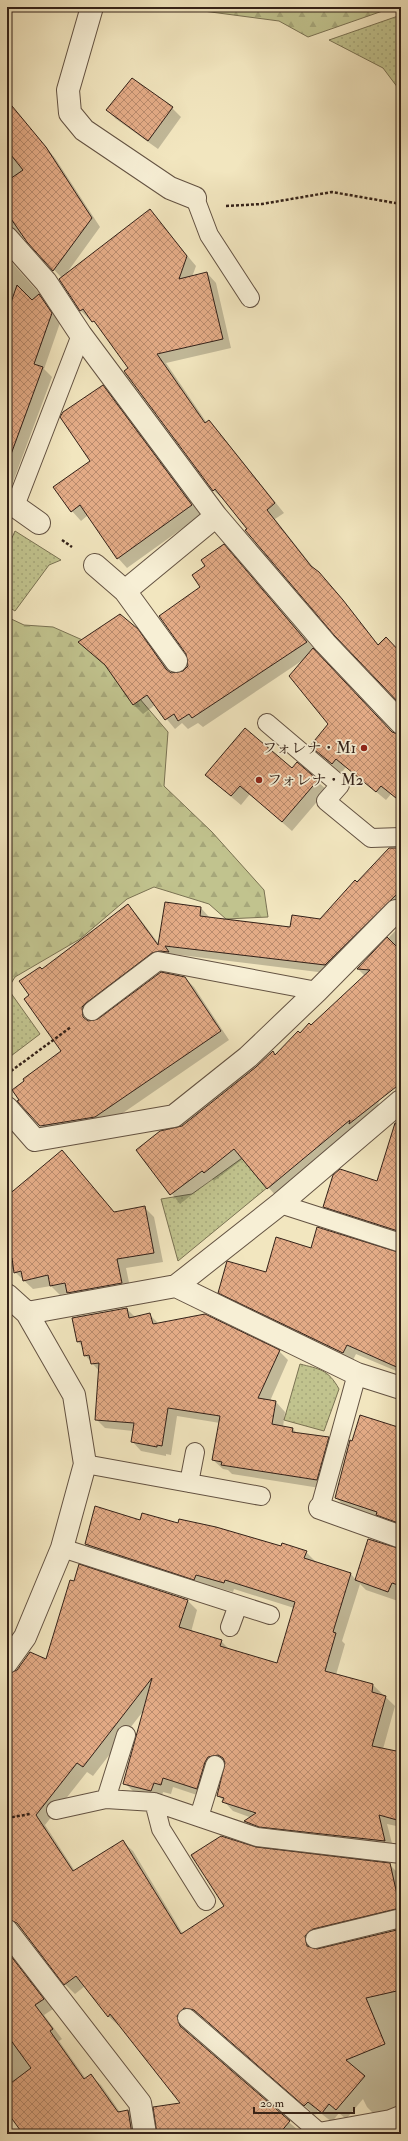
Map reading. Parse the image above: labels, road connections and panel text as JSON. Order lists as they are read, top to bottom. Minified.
{"places":["フォレナ・M1","フォレナ・M2"],"scale_bar":"20 m"}
